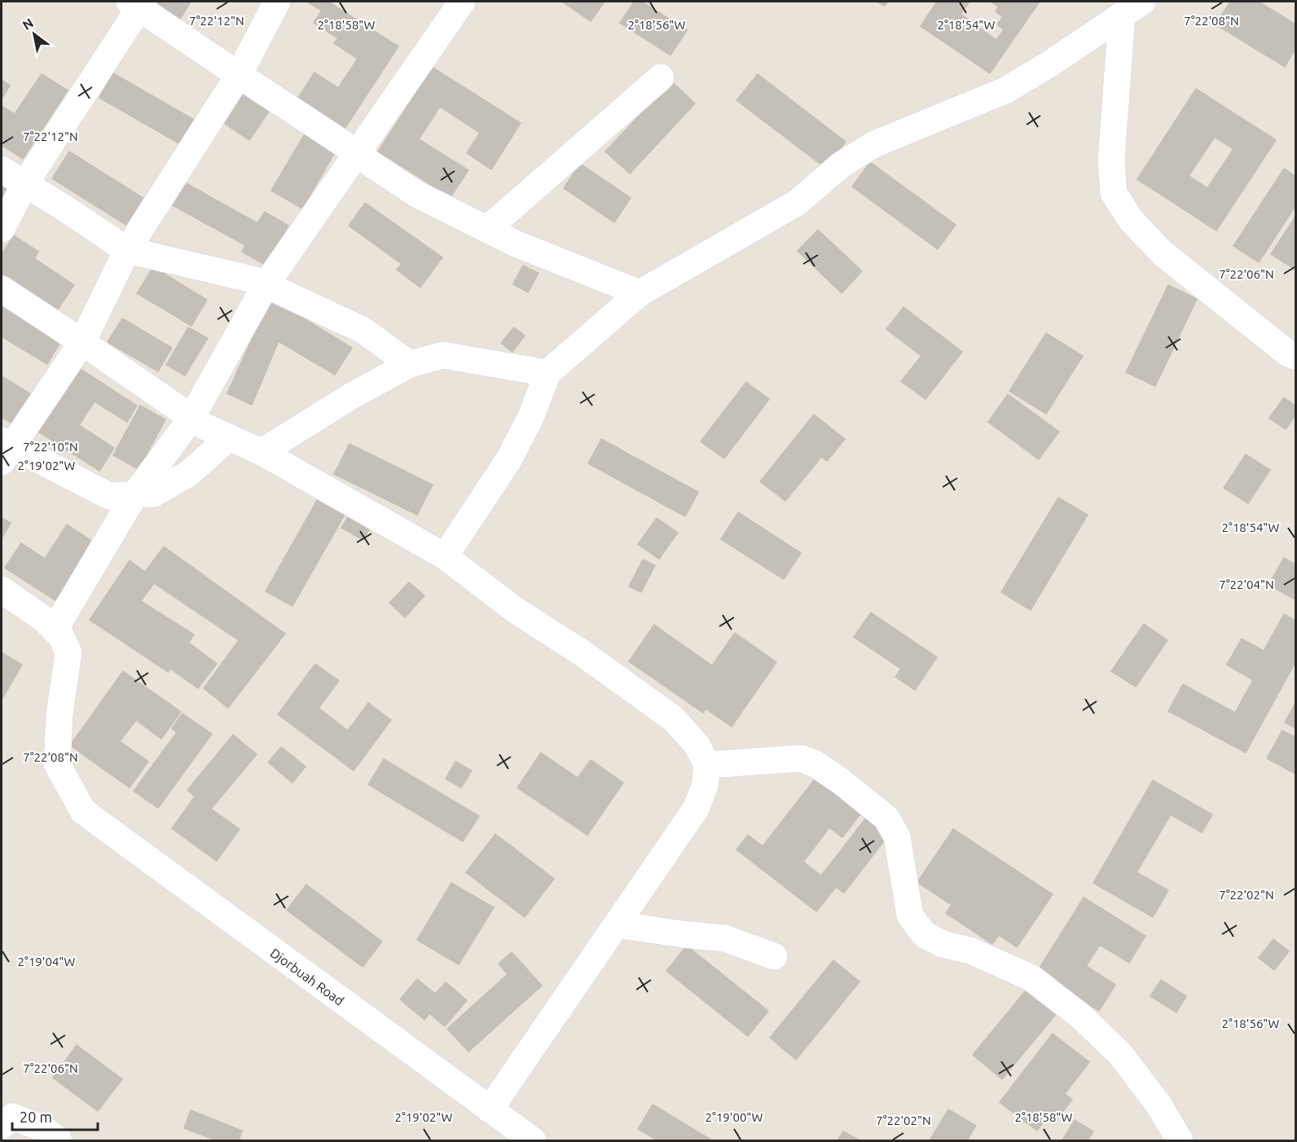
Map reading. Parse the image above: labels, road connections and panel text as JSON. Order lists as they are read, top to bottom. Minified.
{"streets":{"street":["Djorbuah Road"]},"scale_bar":"20 m","north":"top left","coordinates":["7°22'12\"N","7°22'08\"N","2°18'58\"W","2°18'56\"W","2°18'54\"W","7°22'06\"N","7°22'10\"N","2°19'02\"W","7°22'04\"N","7°22'02\"N","2°19'04\"W","2°19'00\"W"]}
